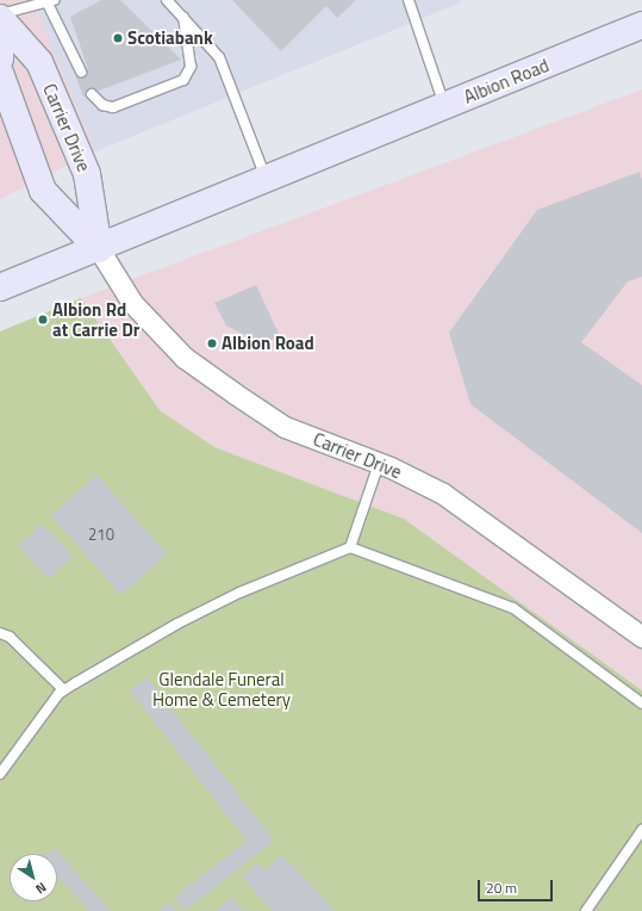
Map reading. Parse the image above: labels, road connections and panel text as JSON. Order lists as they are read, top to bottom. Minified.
{"streets":{"main road":["Albion Road","Carrier Drive"]},"crossings":[["Albion Road","Carrier Drive"]],"parks":["Glendale Funeral Home & Cemetery"],"places":["Scotiabank","Albion Rd at Carrie Dr","Albion Road"],"house_numbers":["210"],"scale_bar":"20 m","north":"bottom right"}
